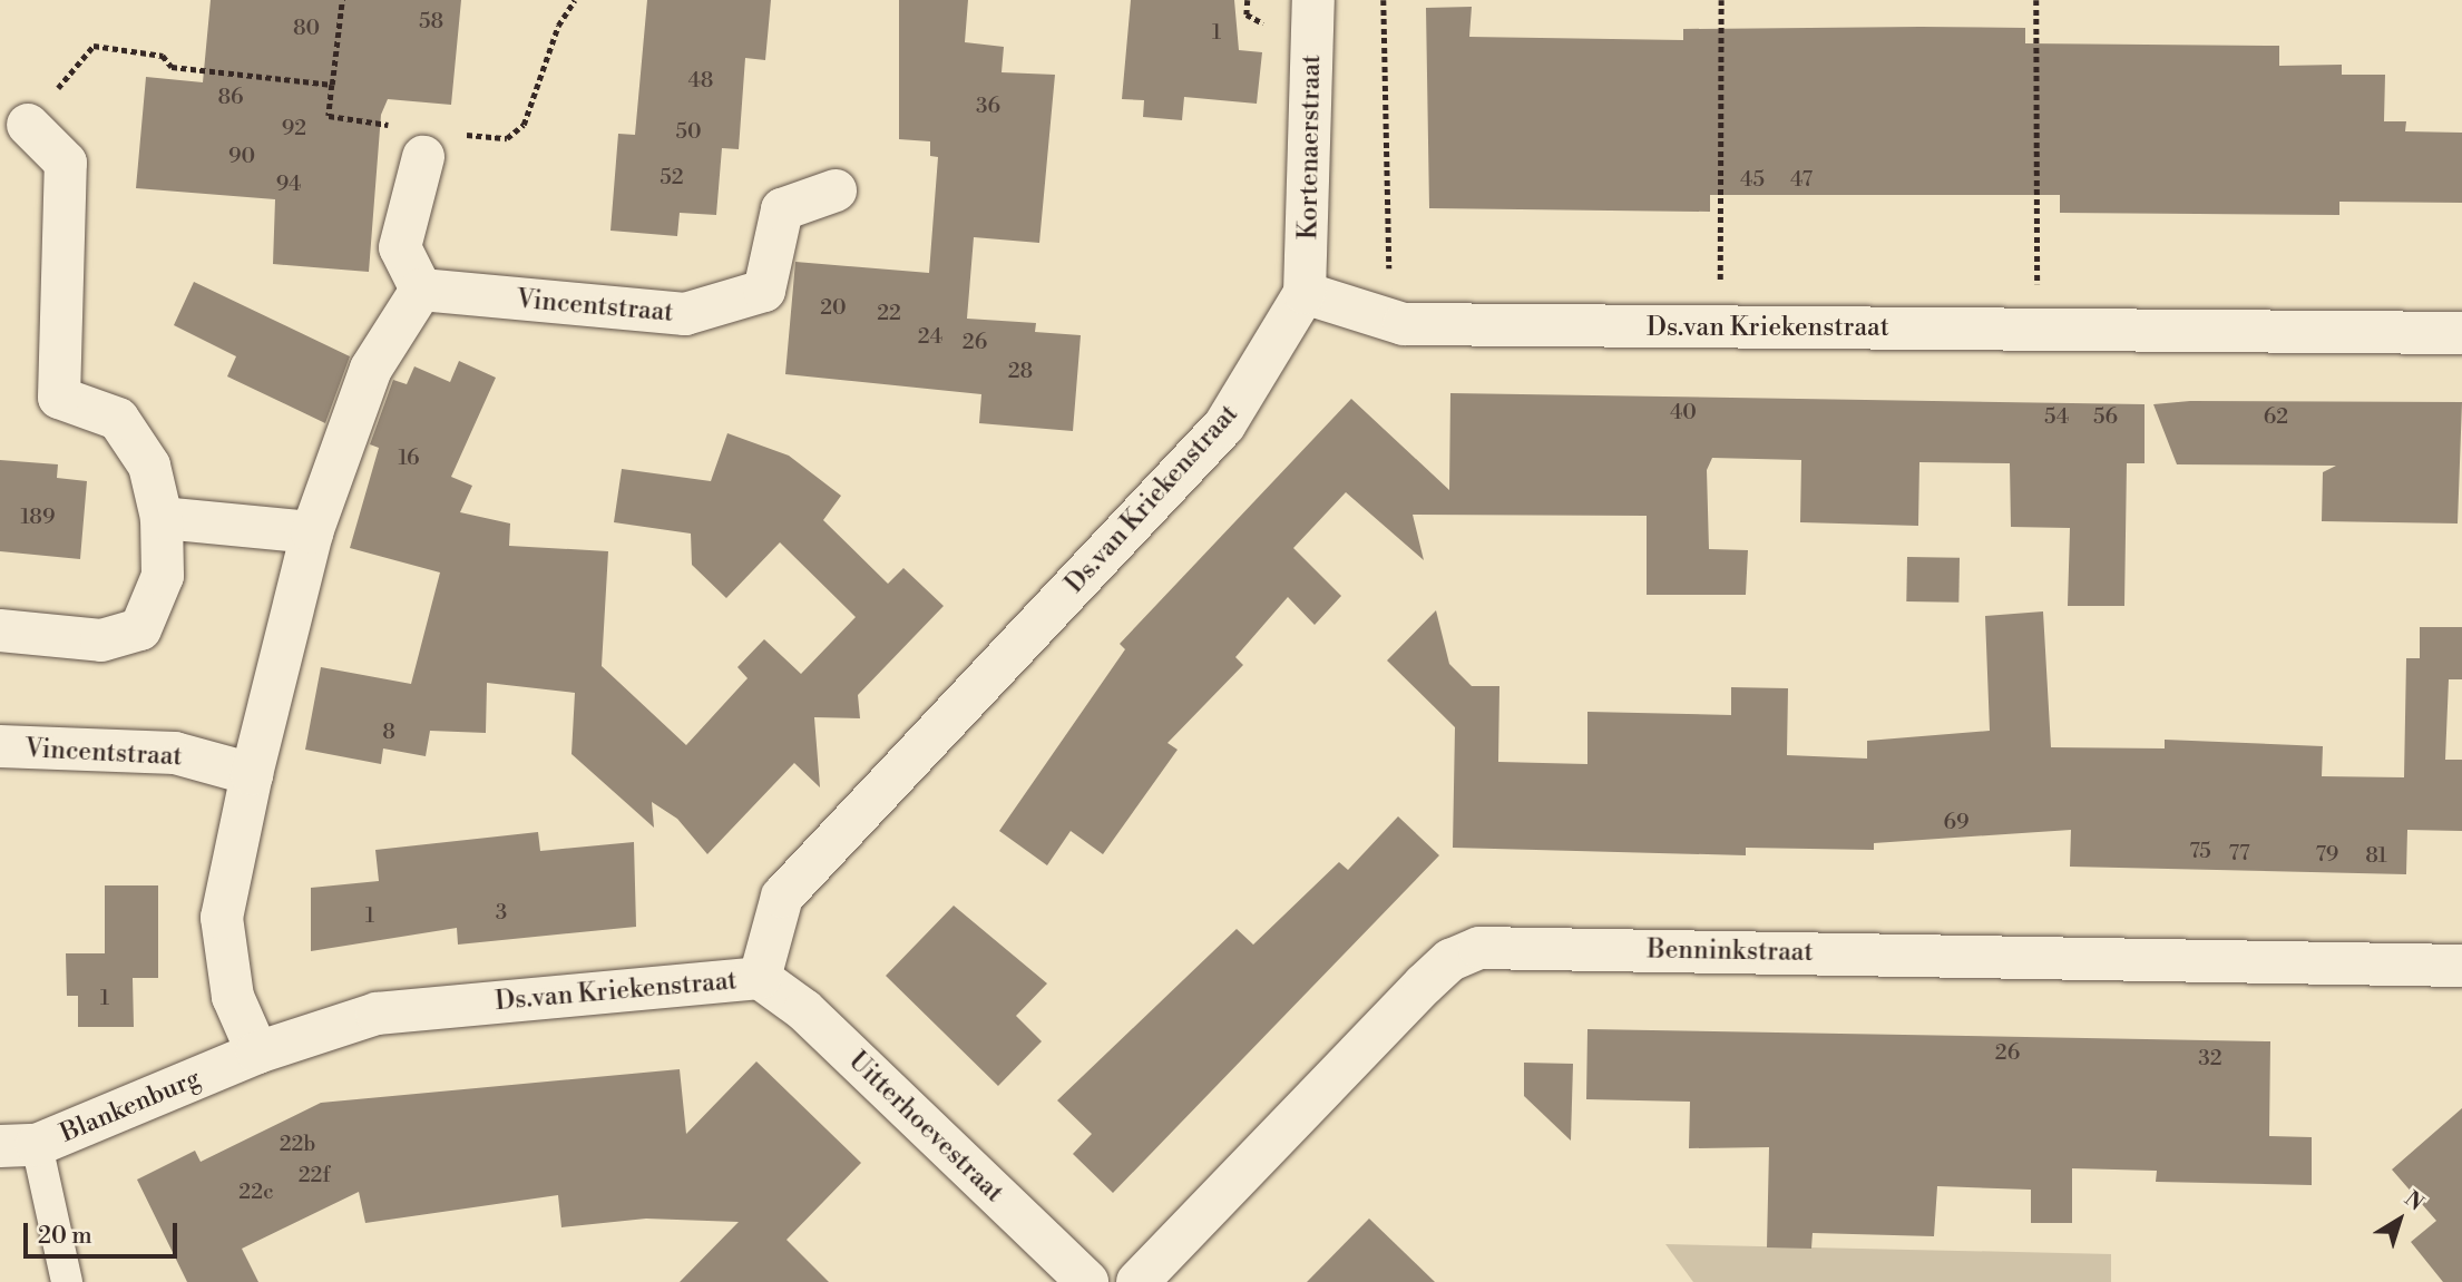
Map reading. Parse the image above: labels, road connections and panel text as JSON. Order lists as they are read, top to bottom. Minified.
{"streets":{"street":["Kortenaerstraat","Vincentstraat","Ds.van Kriekenstraat","Benninkstraat","Blankenburg","Uitterhoevestraat"]},"crossings":[["Kortenaerstraat","Ds.van Kriekenstraat"],["Ds.van Kriekenstraat","Blankenburg"],["Ds.van Kriekenstraat","Uitterhoevestraat"]],"house_numbers":["58","80","1","48","86","36","92","50","90","52","45","47","94","20","22","24","26","28","40","54","56","62","16","189","8","69","75","77","79","81","3","1","1","26","32","22b","22f","22c"],"scale_bar":"20 m","north":"top right"}
